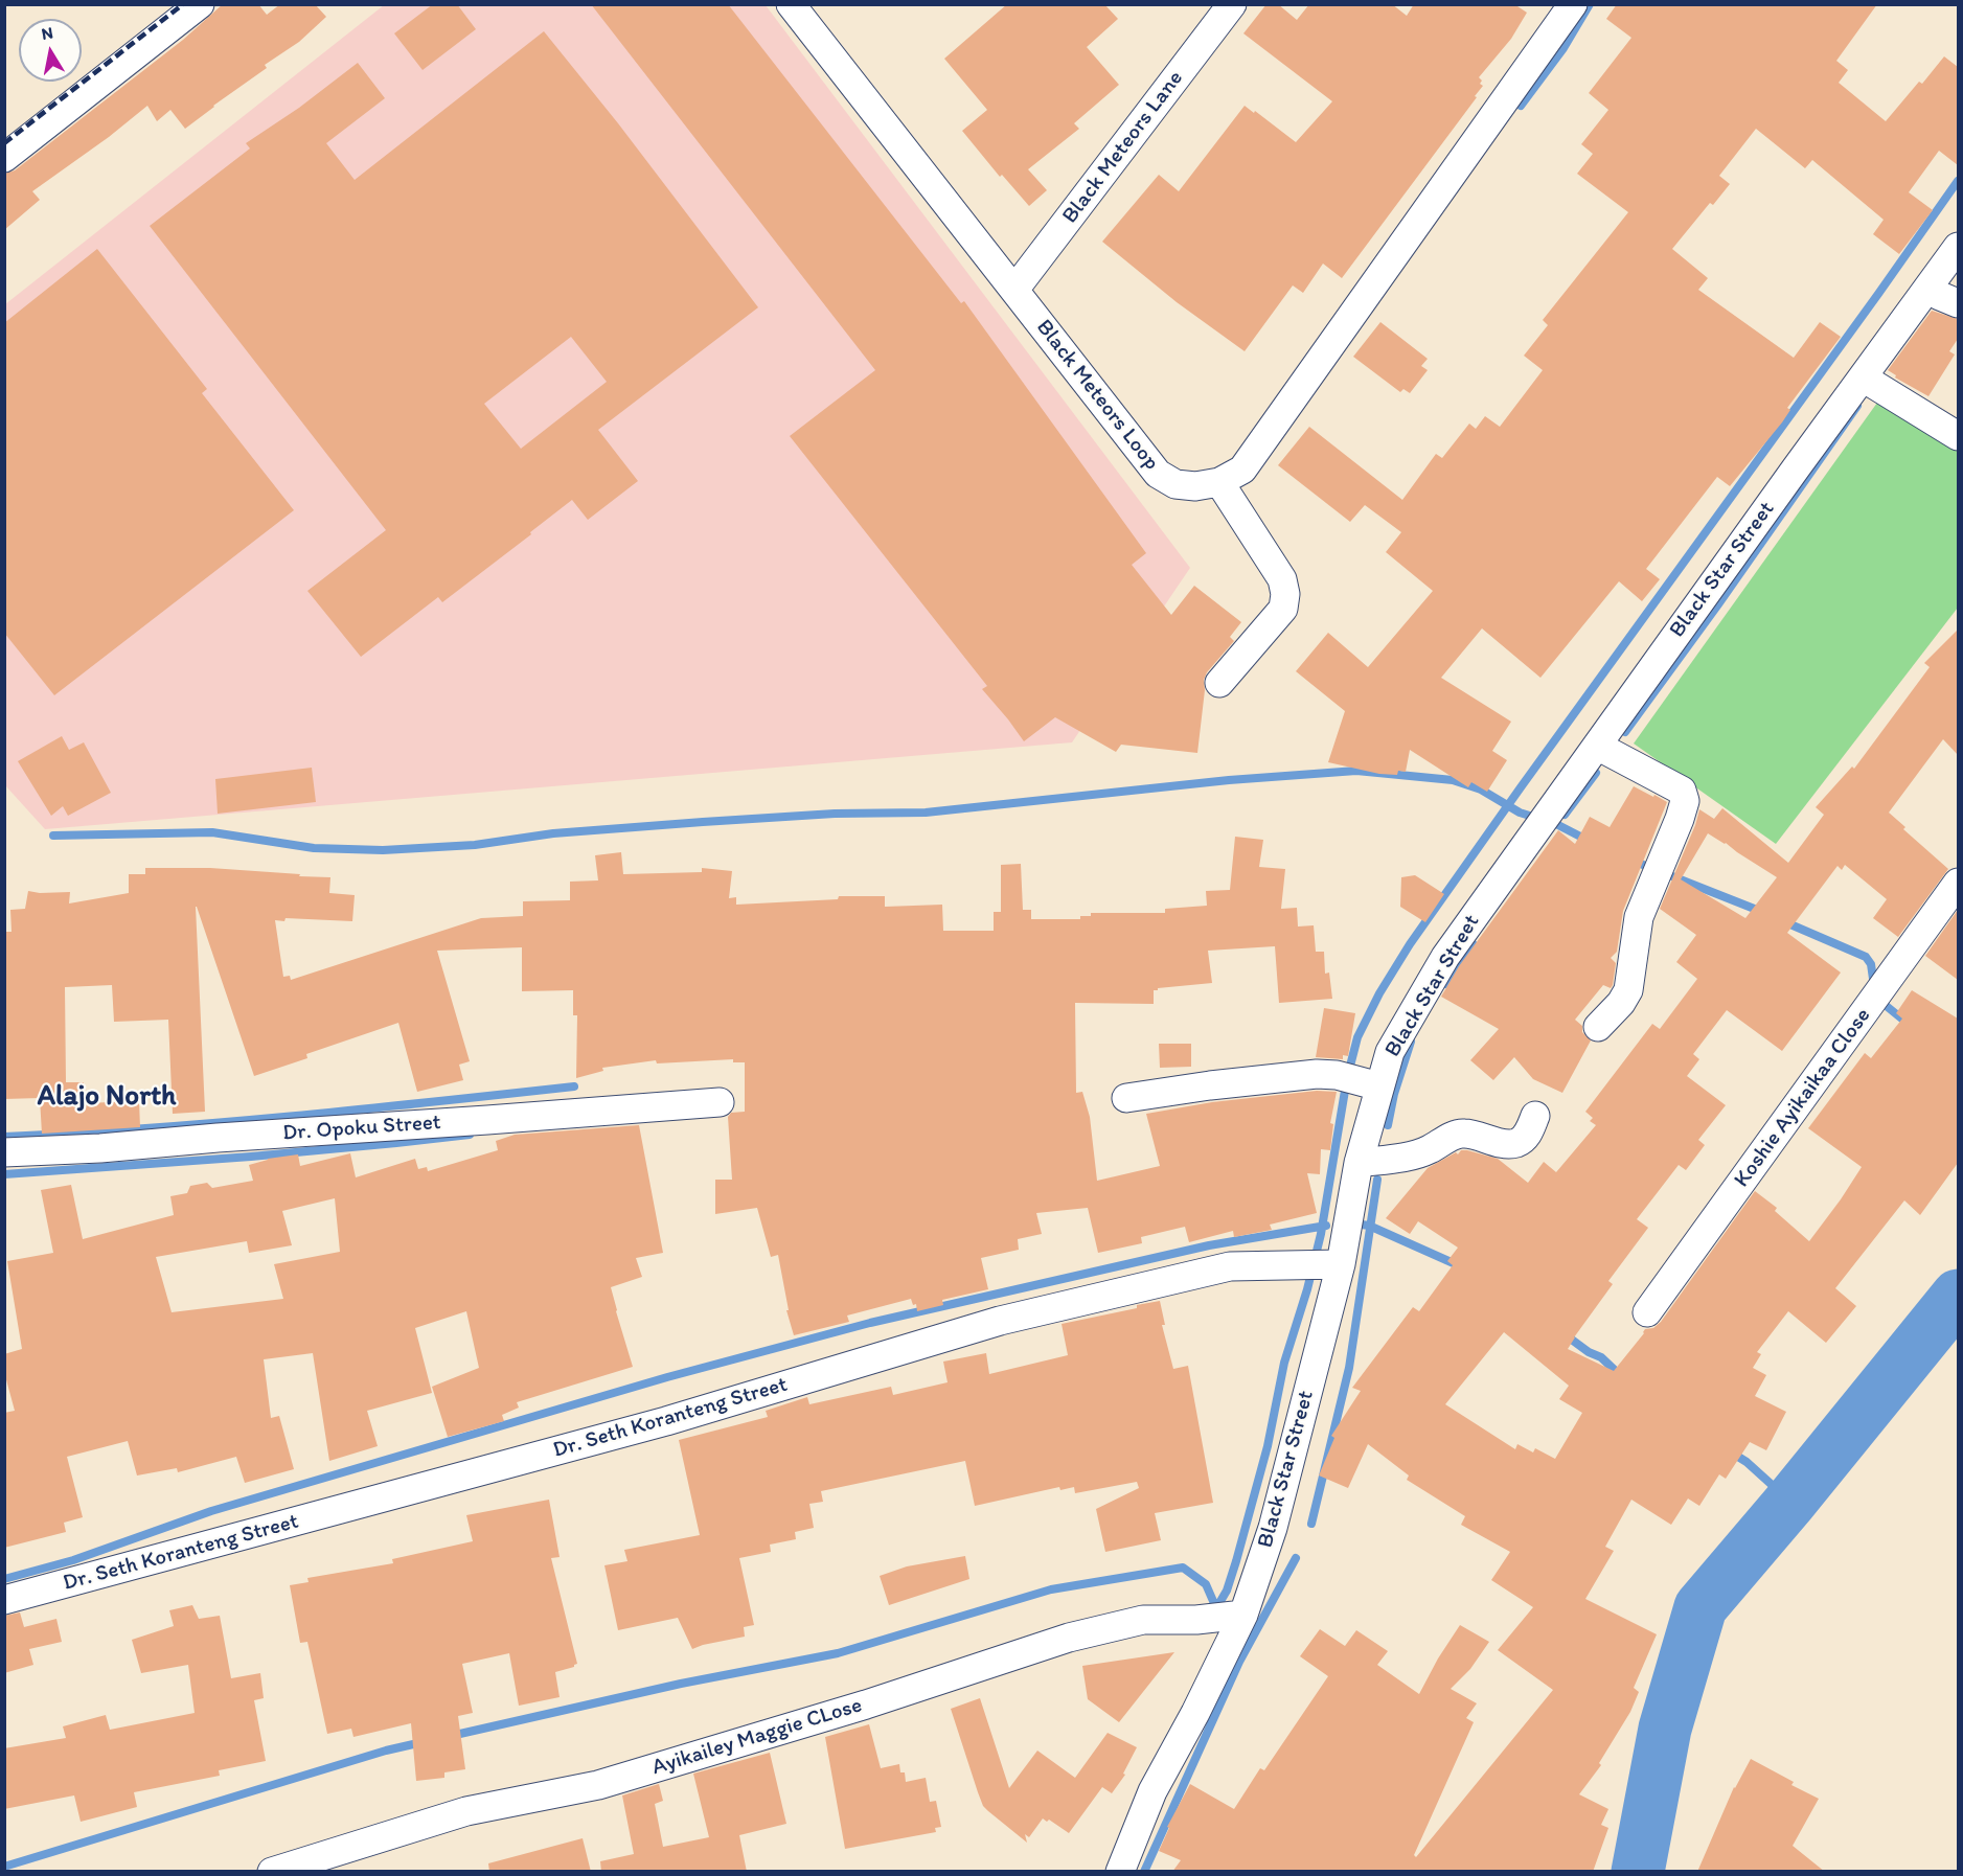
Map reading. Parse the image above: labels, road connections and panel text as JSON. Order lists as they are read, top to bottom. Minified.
{"streets":{"street":["Black Meteors Lane","Black Meteors Loop","Black Star Street","Koshie Ayikaikaa Close","Dr. Opoku Street","Dr. Seth Koranteng Street","Ayikailey Maggie CLose"]},"crossings":[["Black Meteors Lane","Black Meteors Loop"],["Black Star Street","Dr. Seth Koranteng Street"],["Black Star Street","Ayikailey Maggie CLose"]],"districts":["Alajo North"],"north":"top"}
